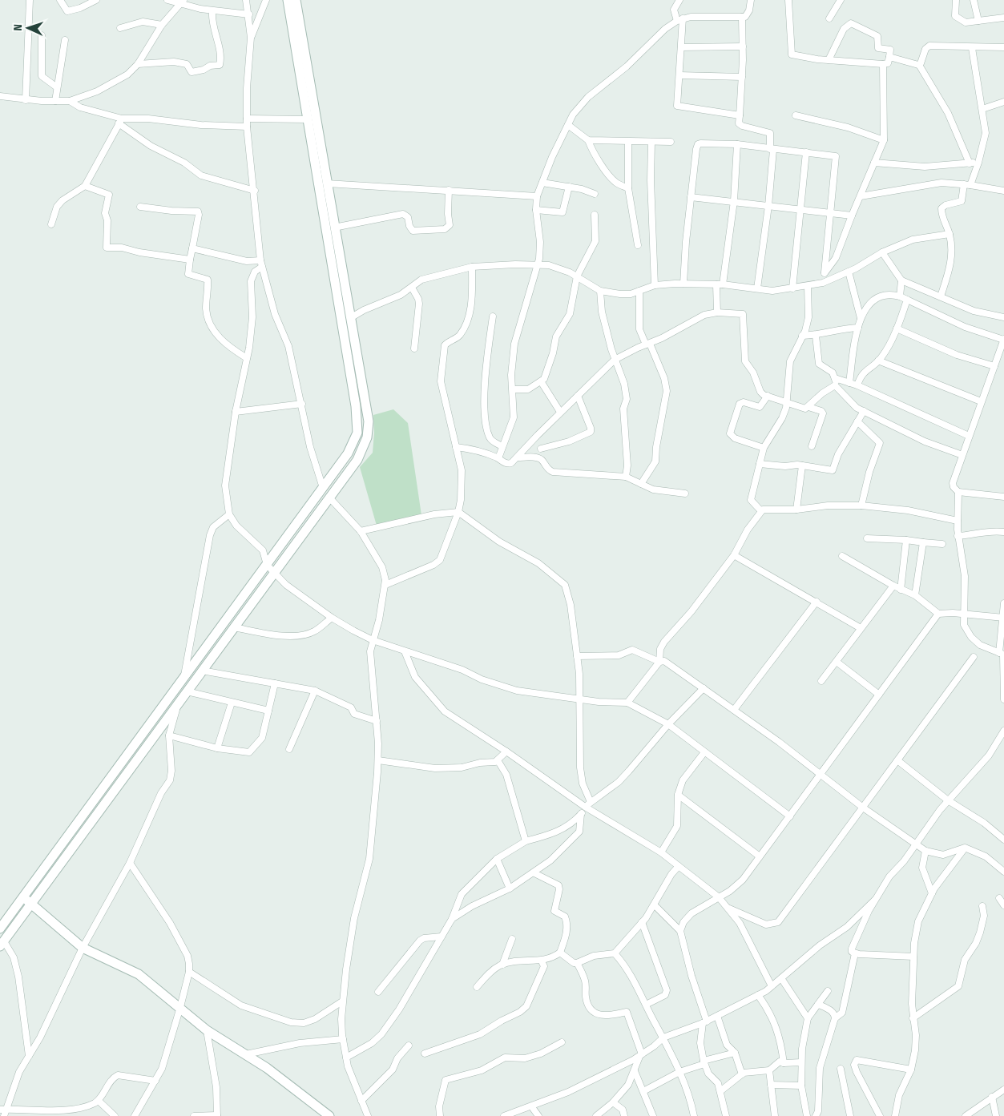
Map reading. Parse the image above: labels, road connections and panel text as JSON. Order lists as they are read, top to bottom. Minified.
{"north":"left"}
